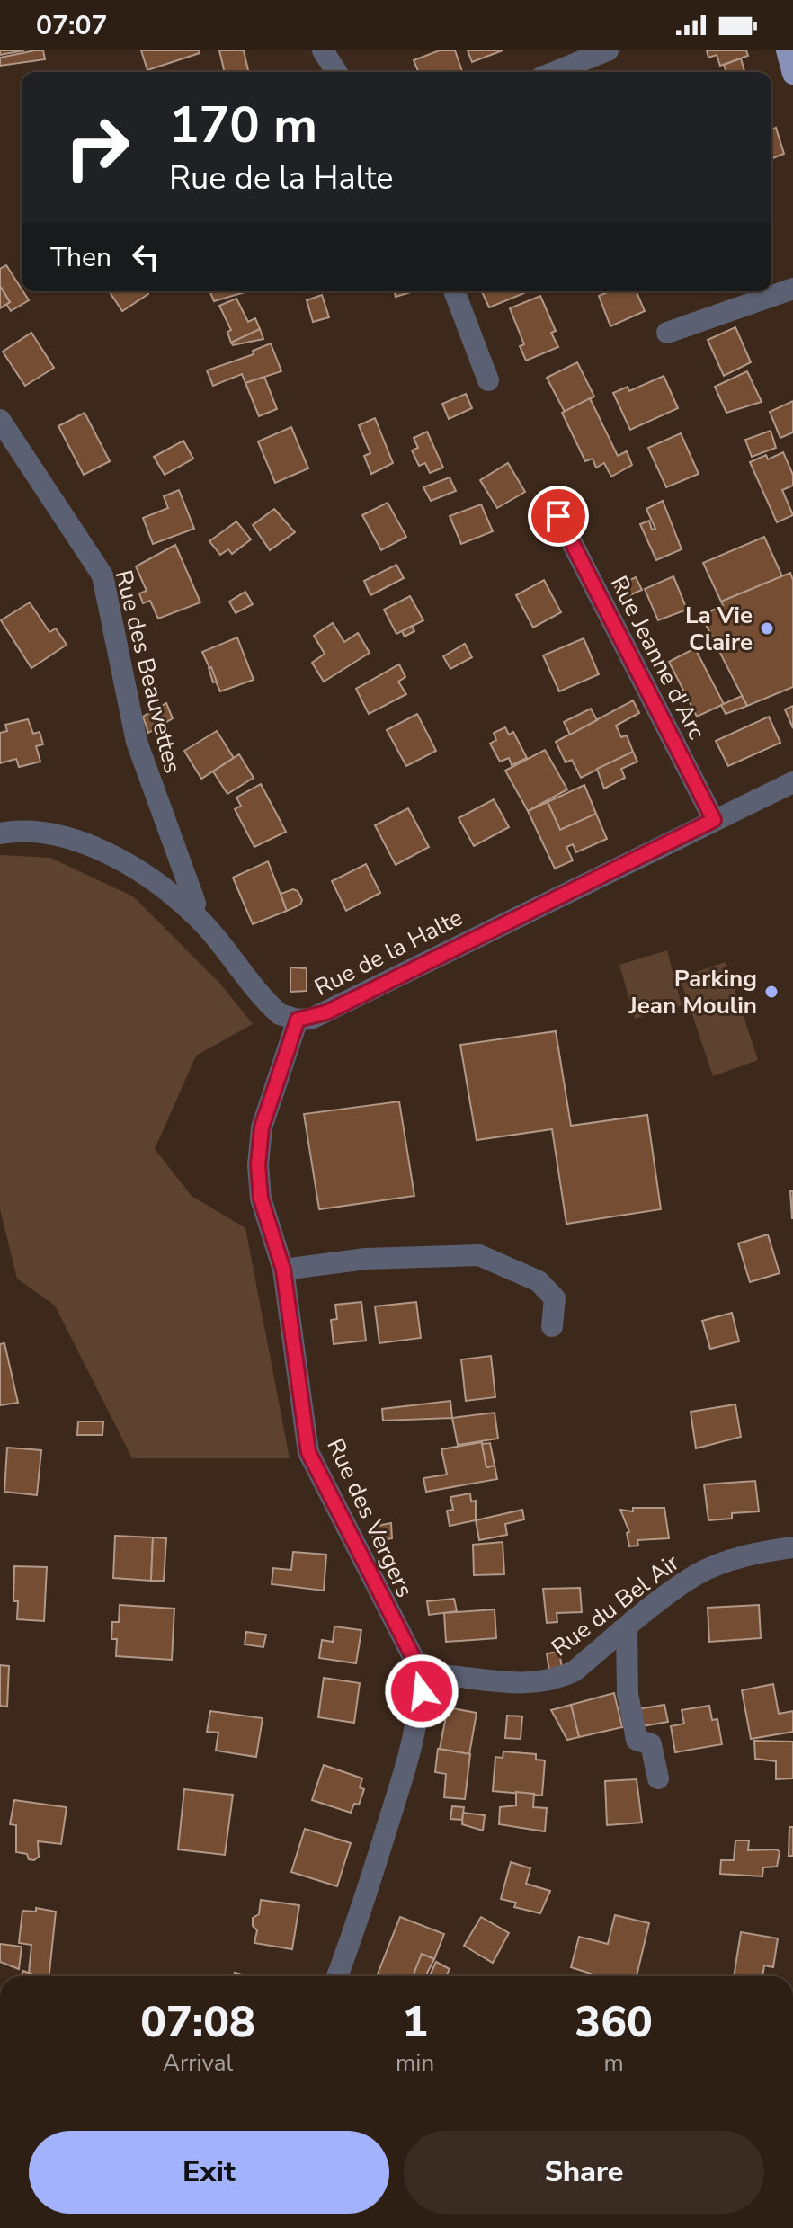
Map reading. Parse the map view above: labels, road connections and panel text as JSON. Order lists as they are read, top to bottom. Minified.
{"streets":{"street":["Rue Jeanne d'Arc","Rue des Beauvettes","Rue de la Halte","Rue des Vergers","Rue du Bel Air"]},"crossings":[["Rue Jeanne d'Arc","Rue de la Halte"],["Rue des Beauvettes","Rue de la Halte"],["Rue de la Halte","Rue des Vergers"],["Rue des Vergers","Rue du Bel Air"]],"places":["La Vie Claire","Parking Jean Moulin"],"page":{"status":"07:07","turn":["170 m","Rue de la Halte"],"then":"Then","eta":["07:08","Arrival","1","min","360","m"],"buttons":["Exit","Share"]}}
